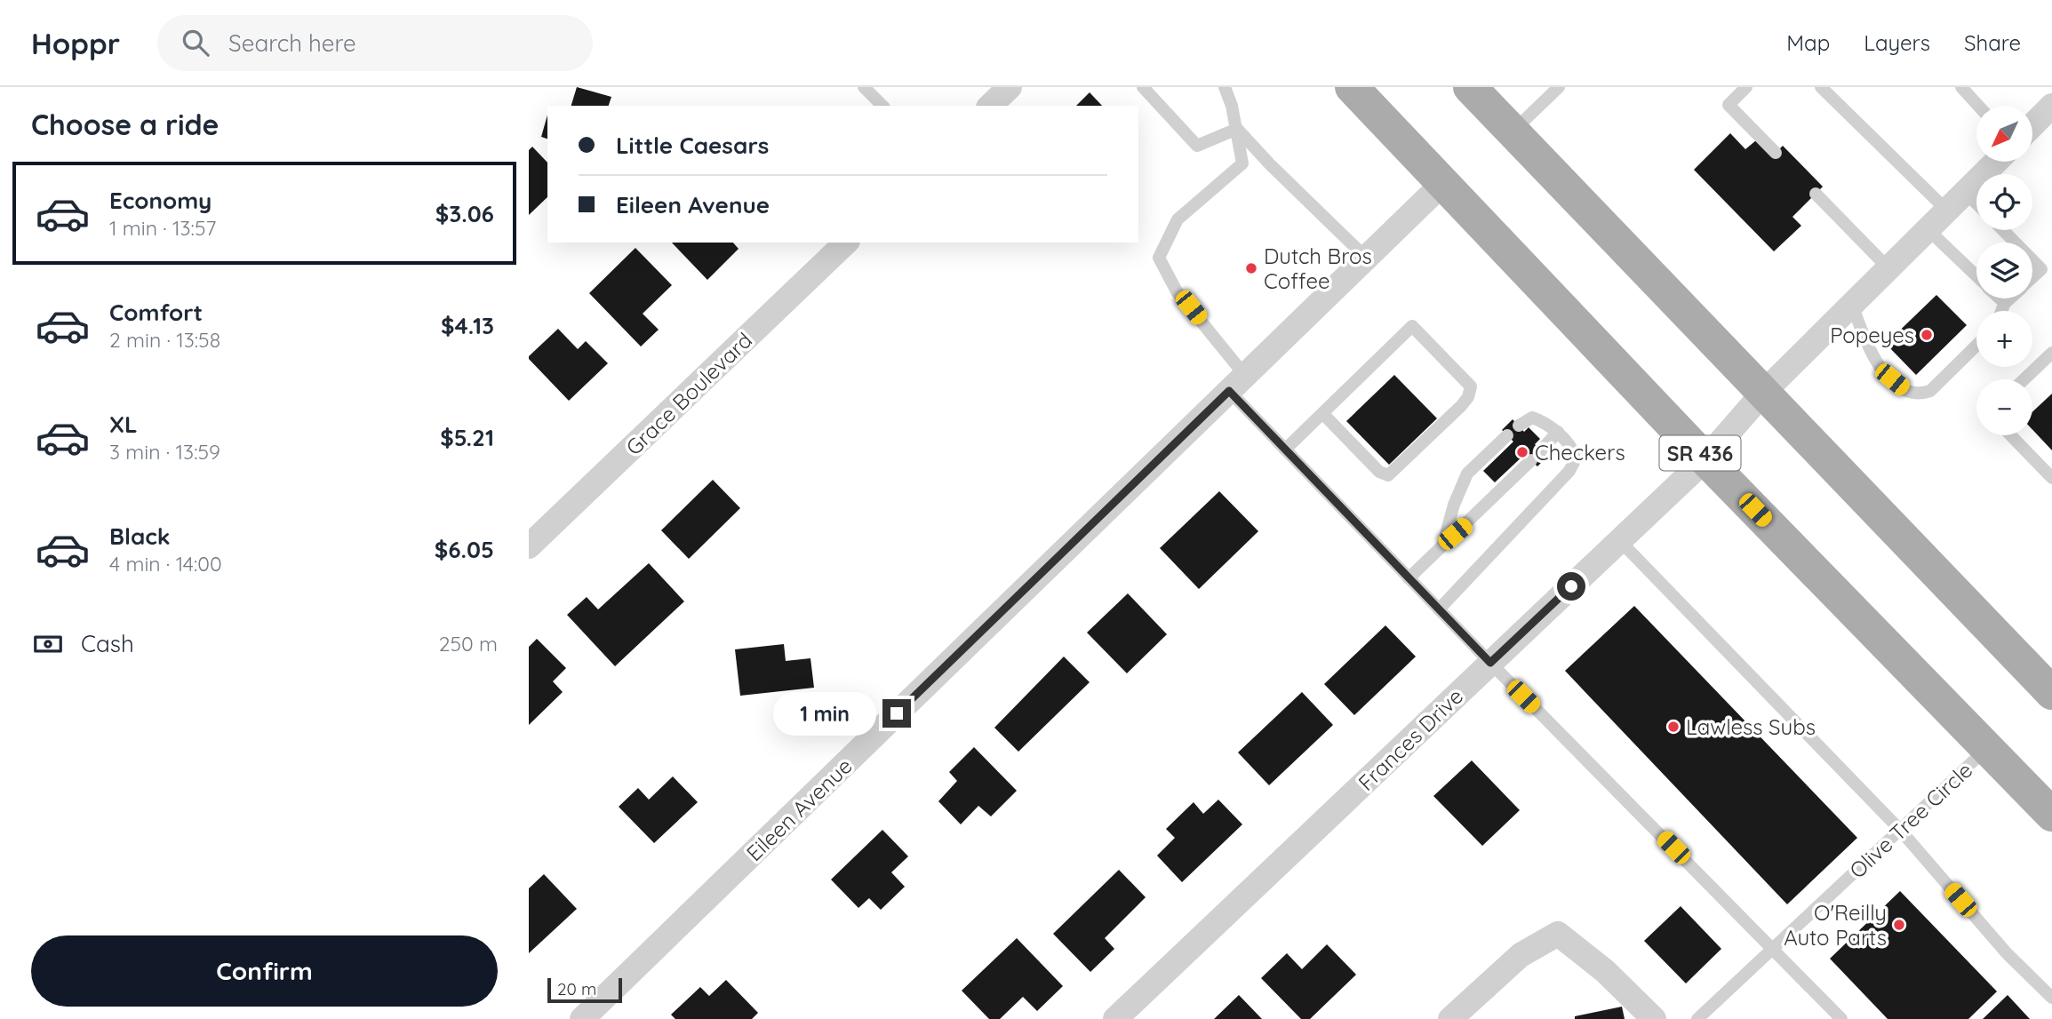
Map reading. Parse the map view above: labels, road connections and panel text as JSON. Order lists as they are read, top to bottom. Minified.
{"streets":{"main road":["SR 436"],"street":["Grace Boulevard","Frances Drive","Eileen Avenue"],"lane":["Olive Tree Circle"]},"crossings":[["SR 436","Frances Drive"],["SR 436","Eileen Avenue"],["SR 436","Olive Tree Circle"]],"places":["Dutch Bros Coffee","Popeyes","Checkers","Lawless Subs","O'Reilly Auto Parts"],"scale_bar":"20 m","north":"bottom left","page":{"header":"Hoppr","search":"Search here","nav":["Map","Layers","Share"],"heading":"Choose a ride","map_buttons":["+","−"],"banner":["Little Caesars","Eileen Avenue"],"list":[{"name":"Economy","note":"1 min · 13:57","value":"$3.06"},{"name":"Comfort","note":"2 min · 13:58","value":"$4.13"},{"name":"XL","note":"3 min · 13:59","value":"$5.21"},{"name":"Black","note":"4 min · 14:00","value":"$6.05"}],"pay":["Cash","250 m"],"bubble":"1 min","buttons":"Confirm","scale":"20 m"}}
